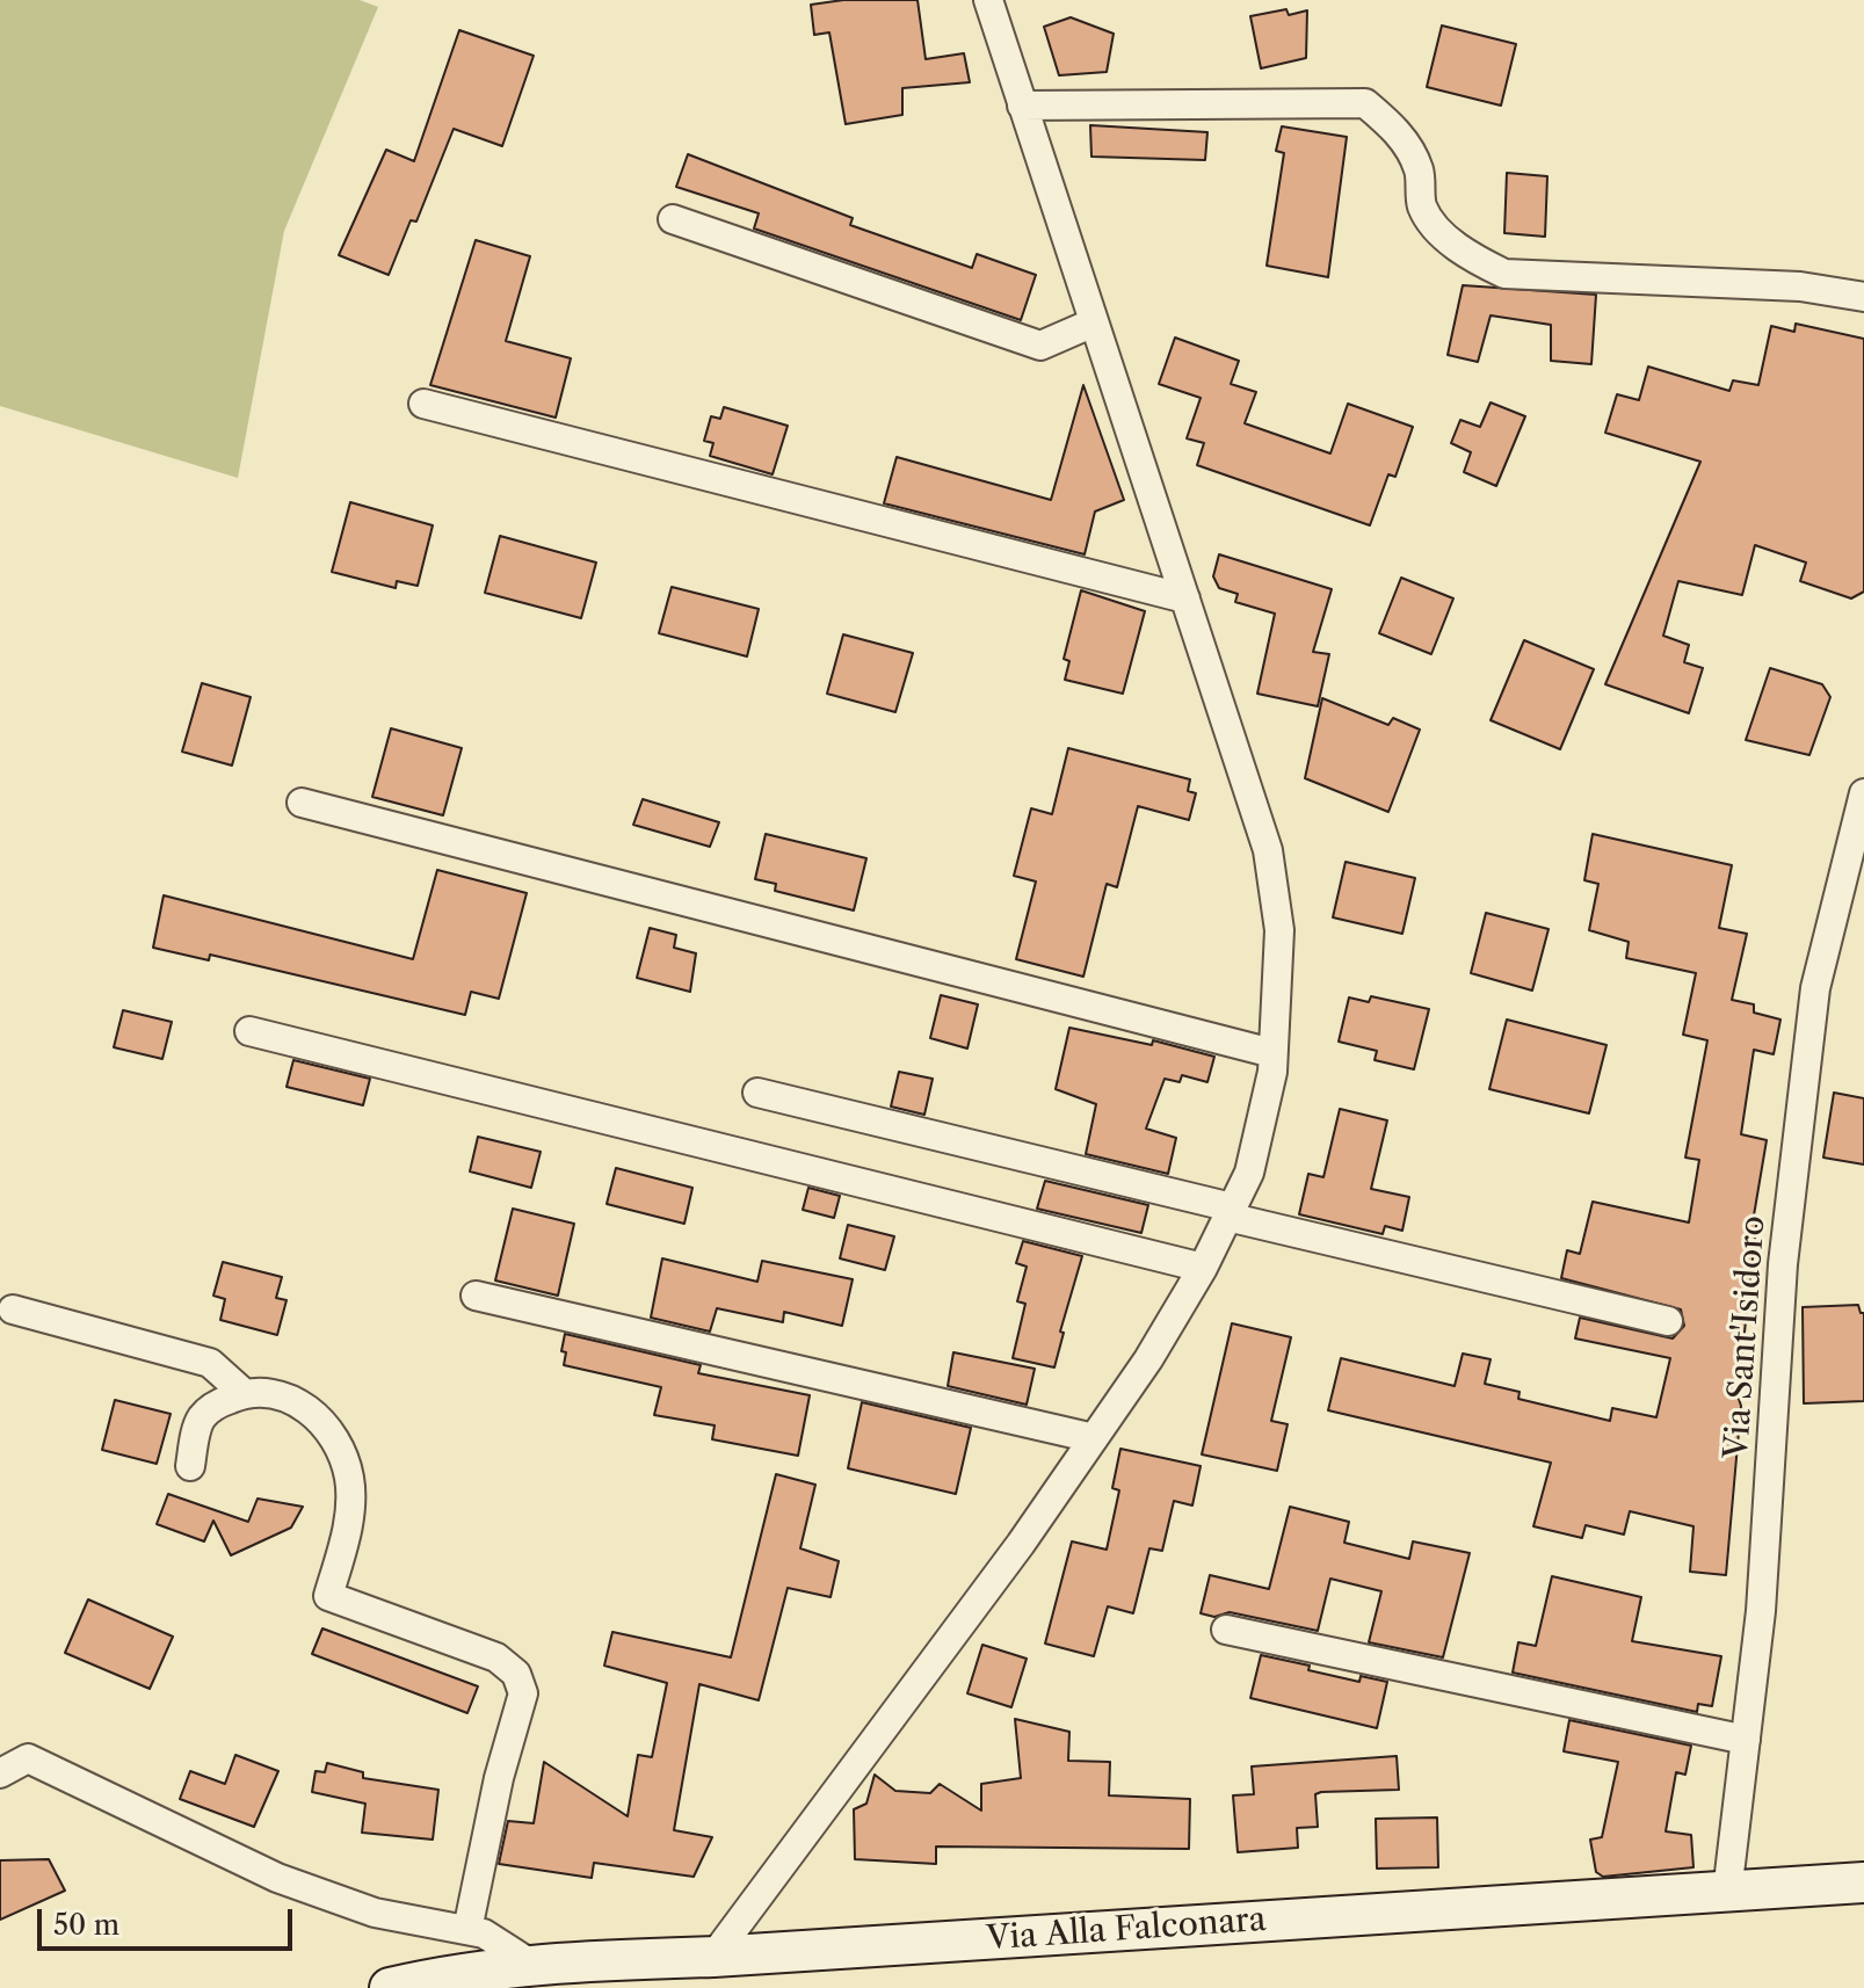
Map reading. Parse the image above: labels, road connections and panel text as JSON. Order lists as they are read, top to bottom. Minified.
{"streets":{"street":["Via Sant'Isidoro","Via Alla Falconara"]},"crossings":[["Via Sant'Isidoro","Via Alla Falconara"]],"scale_bar":"50 m"}
